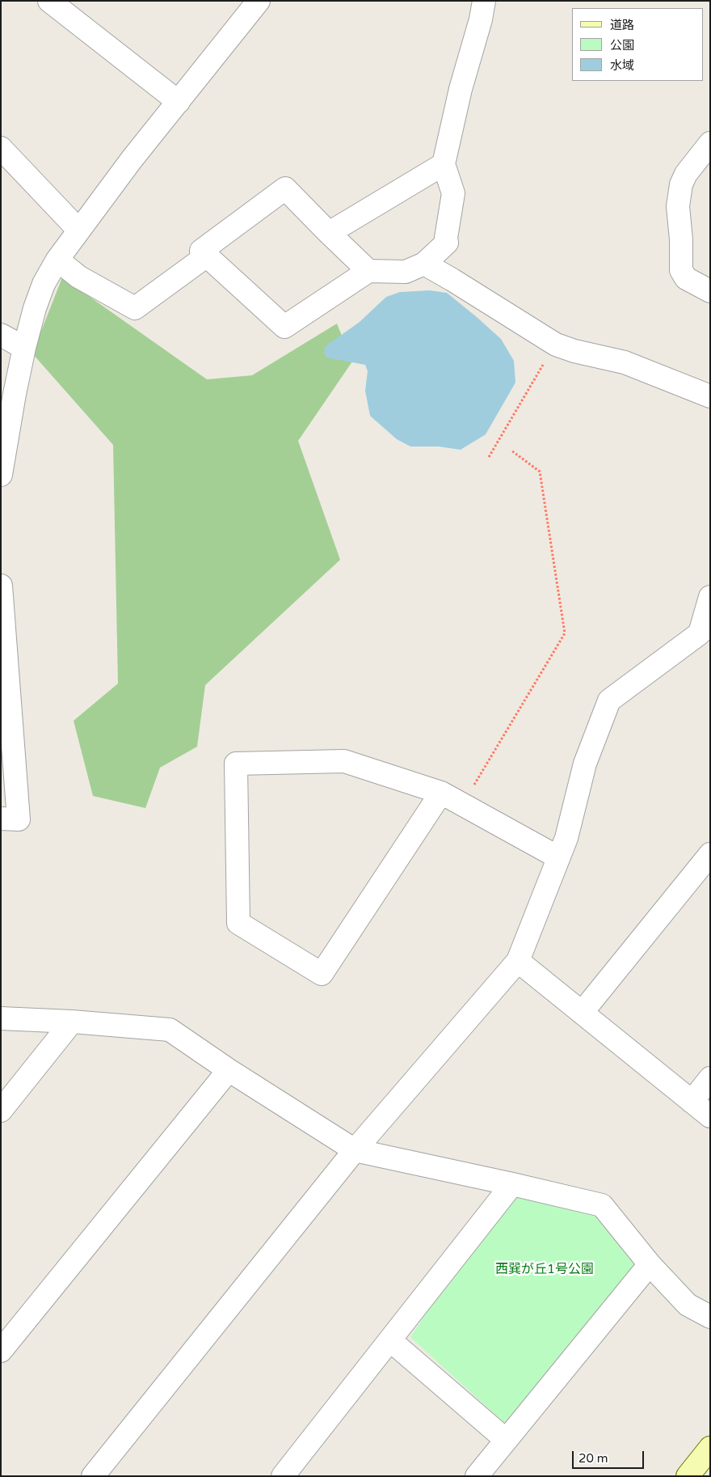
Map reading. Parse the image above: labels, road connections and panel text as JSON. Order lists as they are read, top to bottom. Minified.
{"parks":["西巽が丘1号公園"],"legend":["道路","公園","水域"],"scale_bar":"20 m"}
